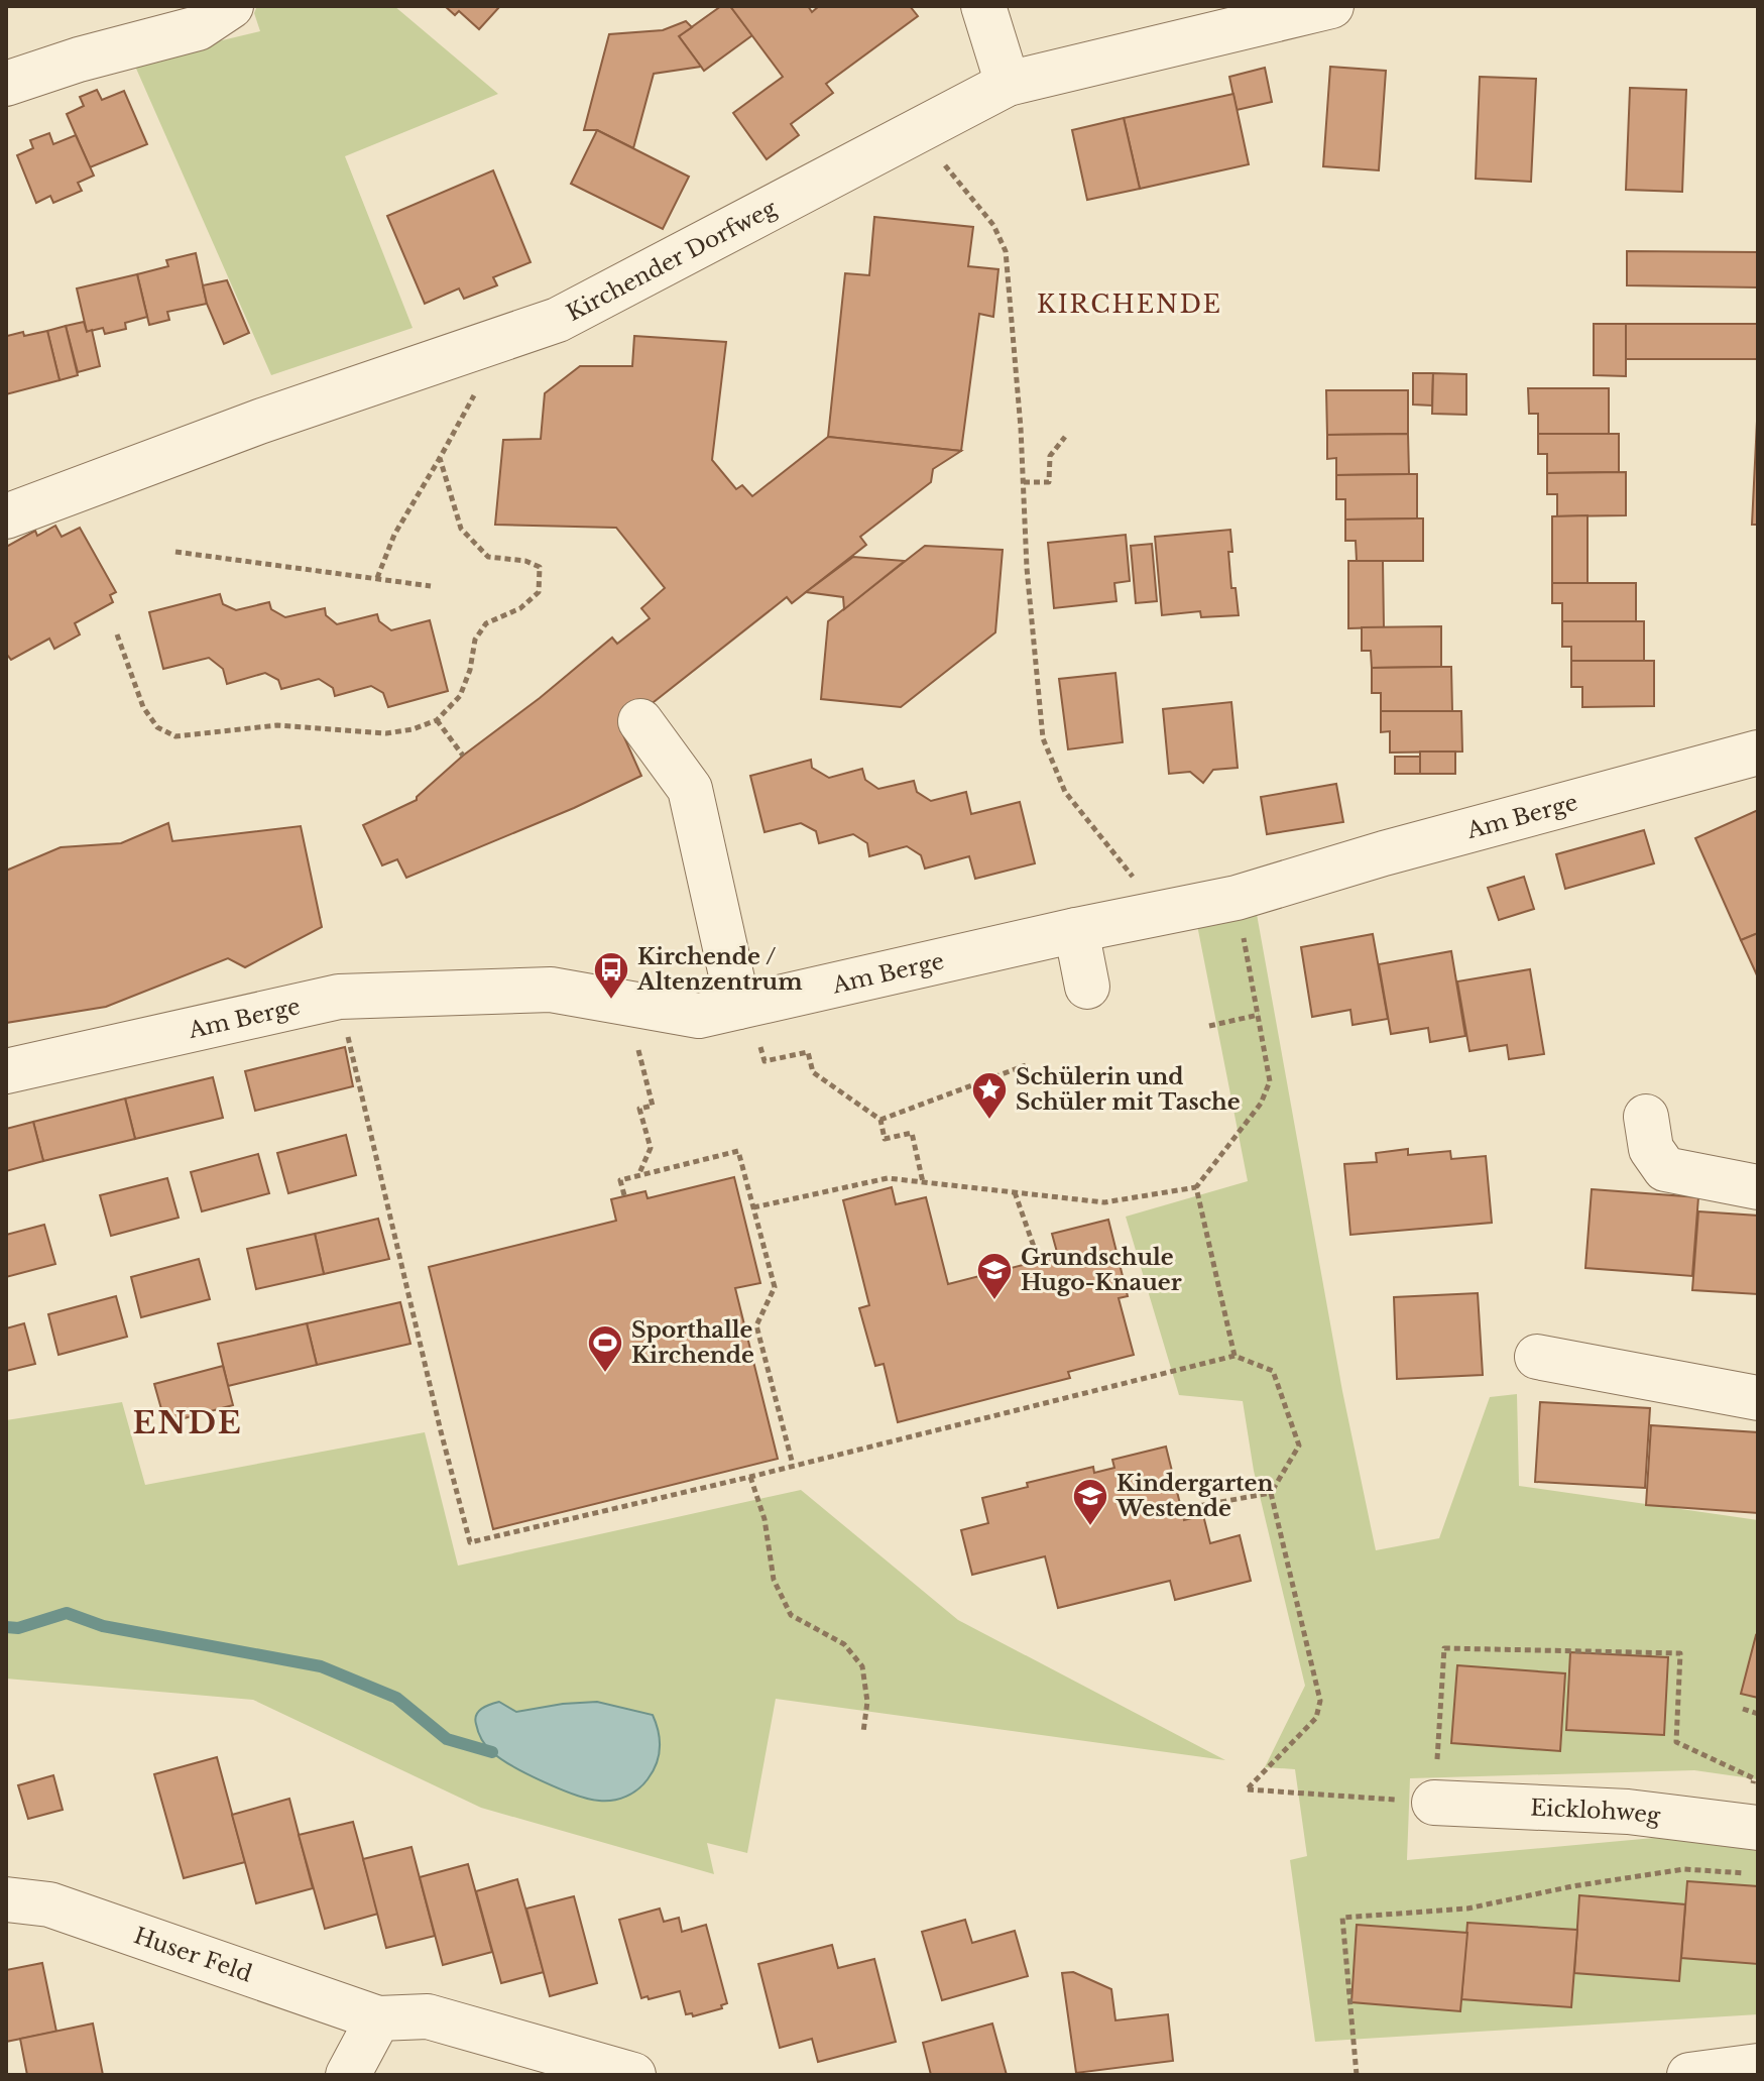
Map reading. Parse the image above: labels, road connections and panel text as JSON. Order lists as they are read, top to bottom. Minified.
{"streets":{"street":["Kirchender Dorfweg","Am Berge","Eicklohweg","Huser Feld"]},"districts":["KIRCHENDE","ENDE"],"places":{"bus stop":["Kirchende / Altenzentrum"],"place":["Schülerin und Schüler mit Tasche"],"school or university":["Grundschule Hugo-Knauer","Kindergarten Westende"],"sports":["Sporthalle Kirchende"]}}
